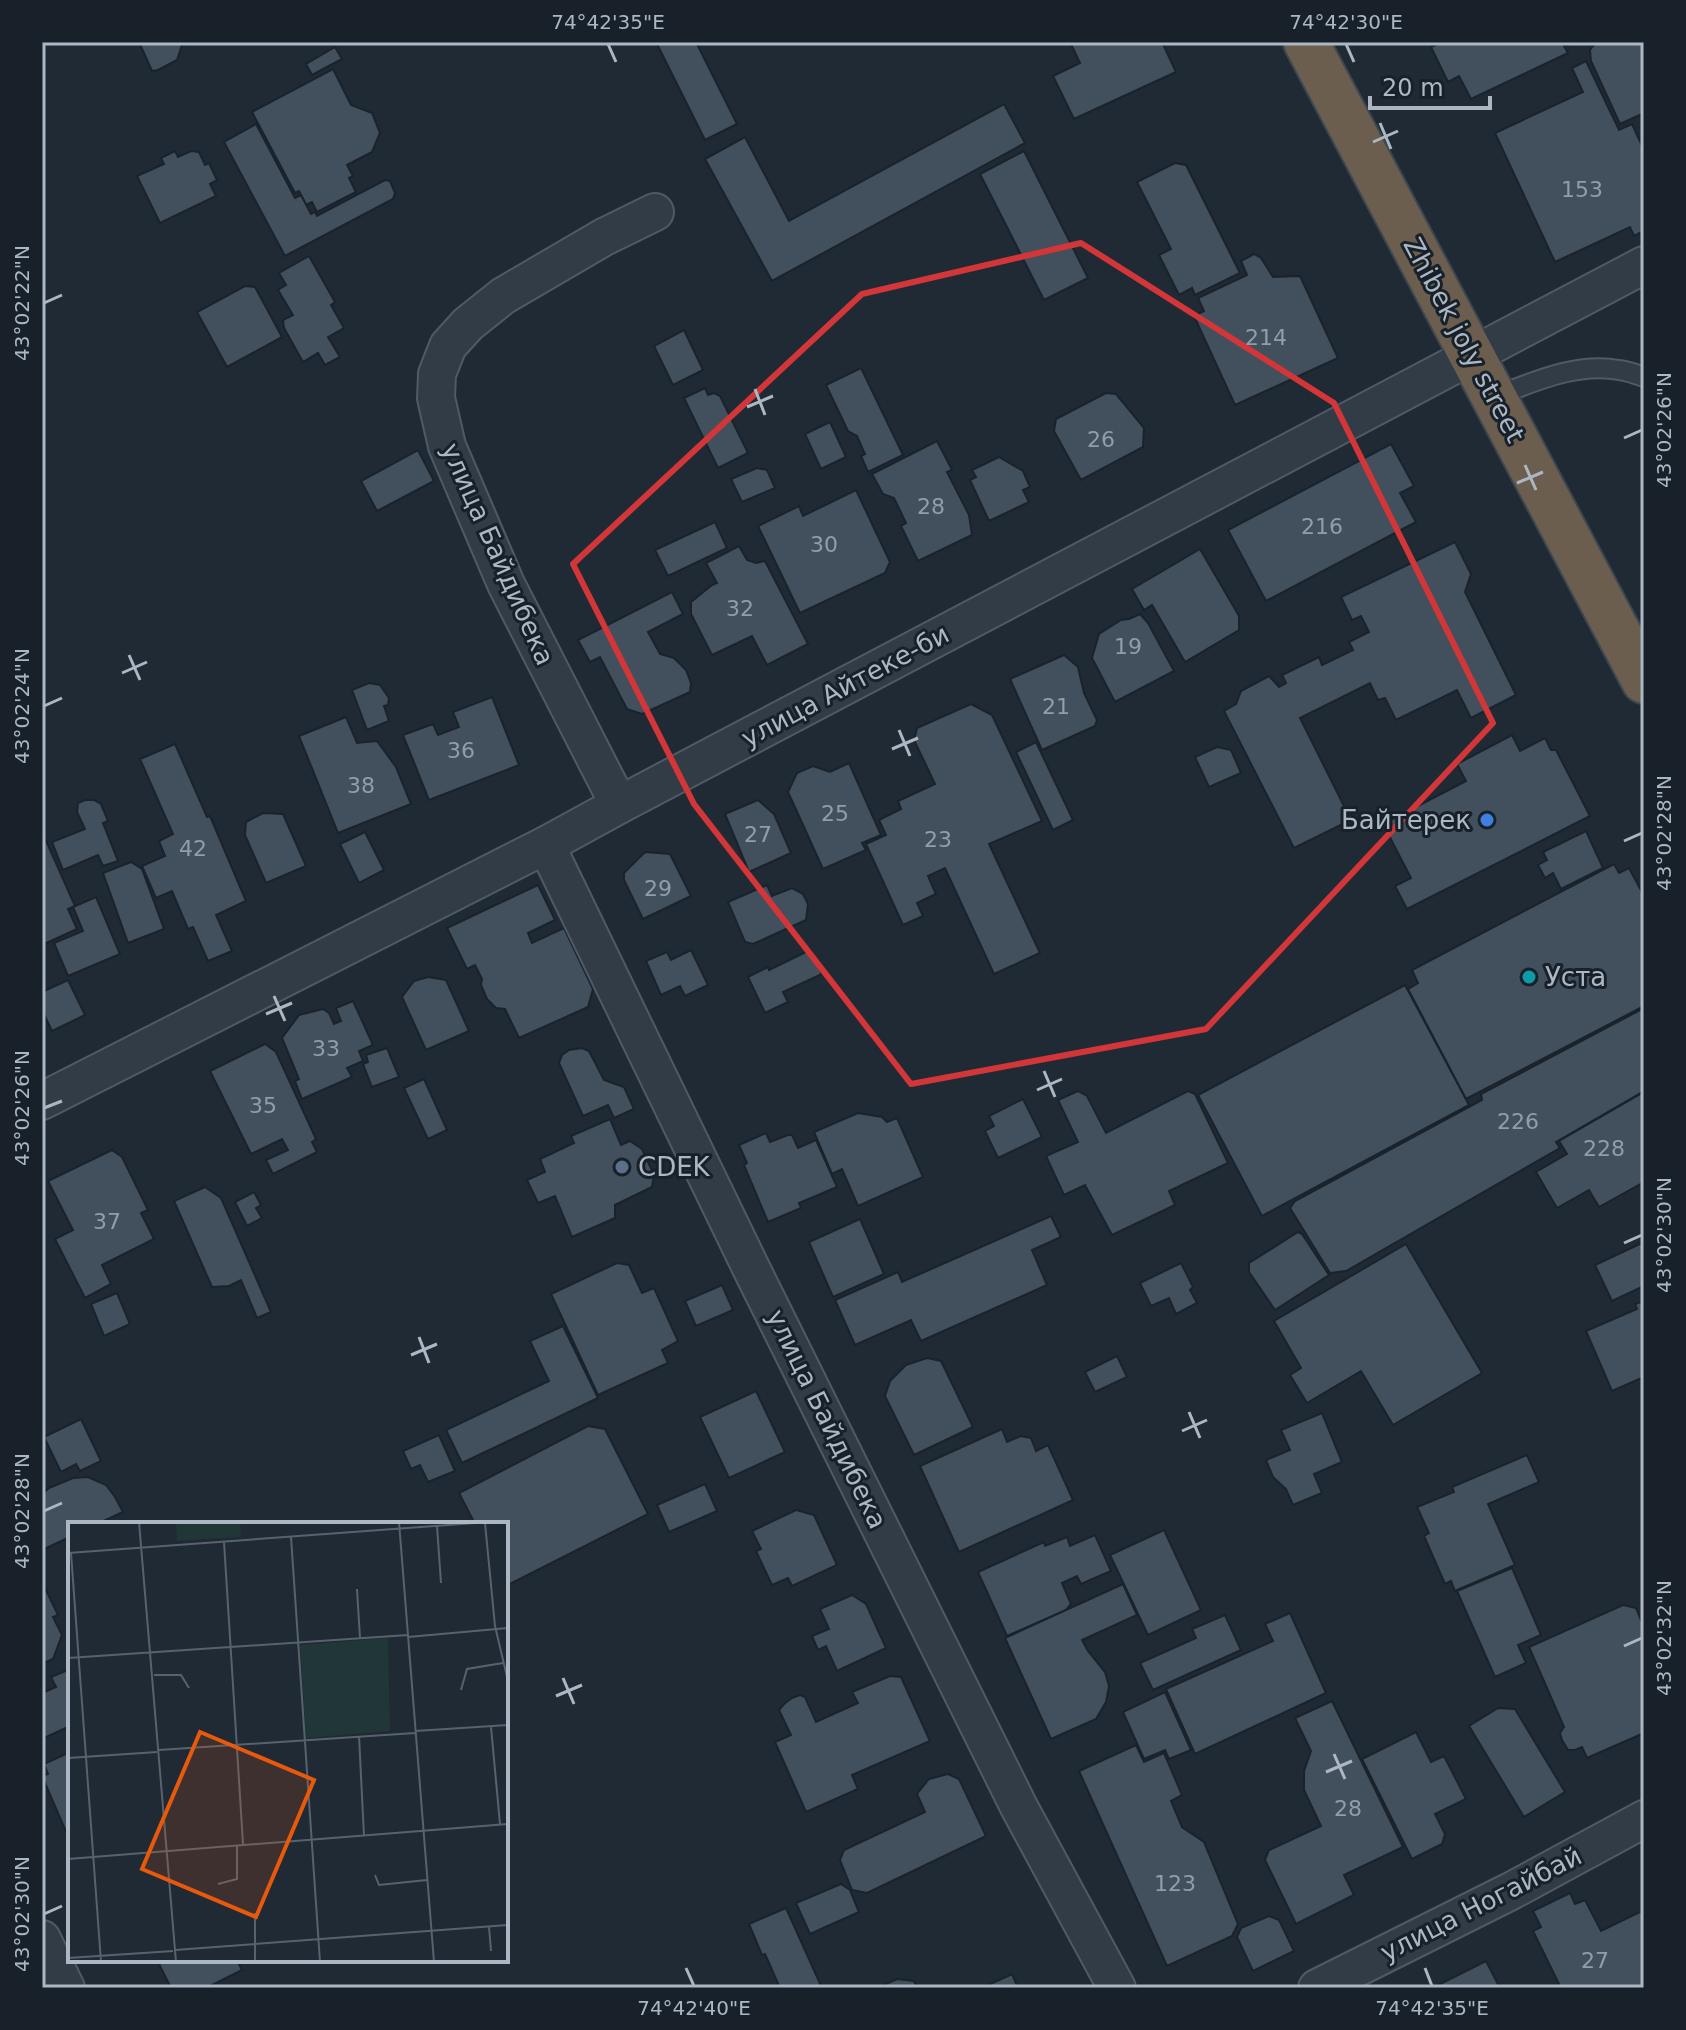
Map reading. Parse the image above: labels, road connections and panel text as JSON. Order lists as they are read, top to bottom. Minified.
{"streets":{"highway":["Zhibek joly street"],"street":["улица Байдибека","улица Айтеке-би","улица Ногайбай"]},"crossings":[["Zhibek joly street","улица Айтеке-би"],["улица Байдибека","улица Айтеке-би"]],"places":["Байтерек","Уста","CDEK"],"house_numbers":["153","214","26","28","216","30","32","19","21","36","38","25","27","23","42","29","33","35","226","228","37","28","123","27"],"scale_bar":"20 m","coordinates":["74°42'35\"E","74°42'30\"E","43°02'22\"N","43°02'26\"N","43°02'24\"N","43°02'28\"N","43°02'30\"N","43°02'32\"N","74°42'40\"E"]}
